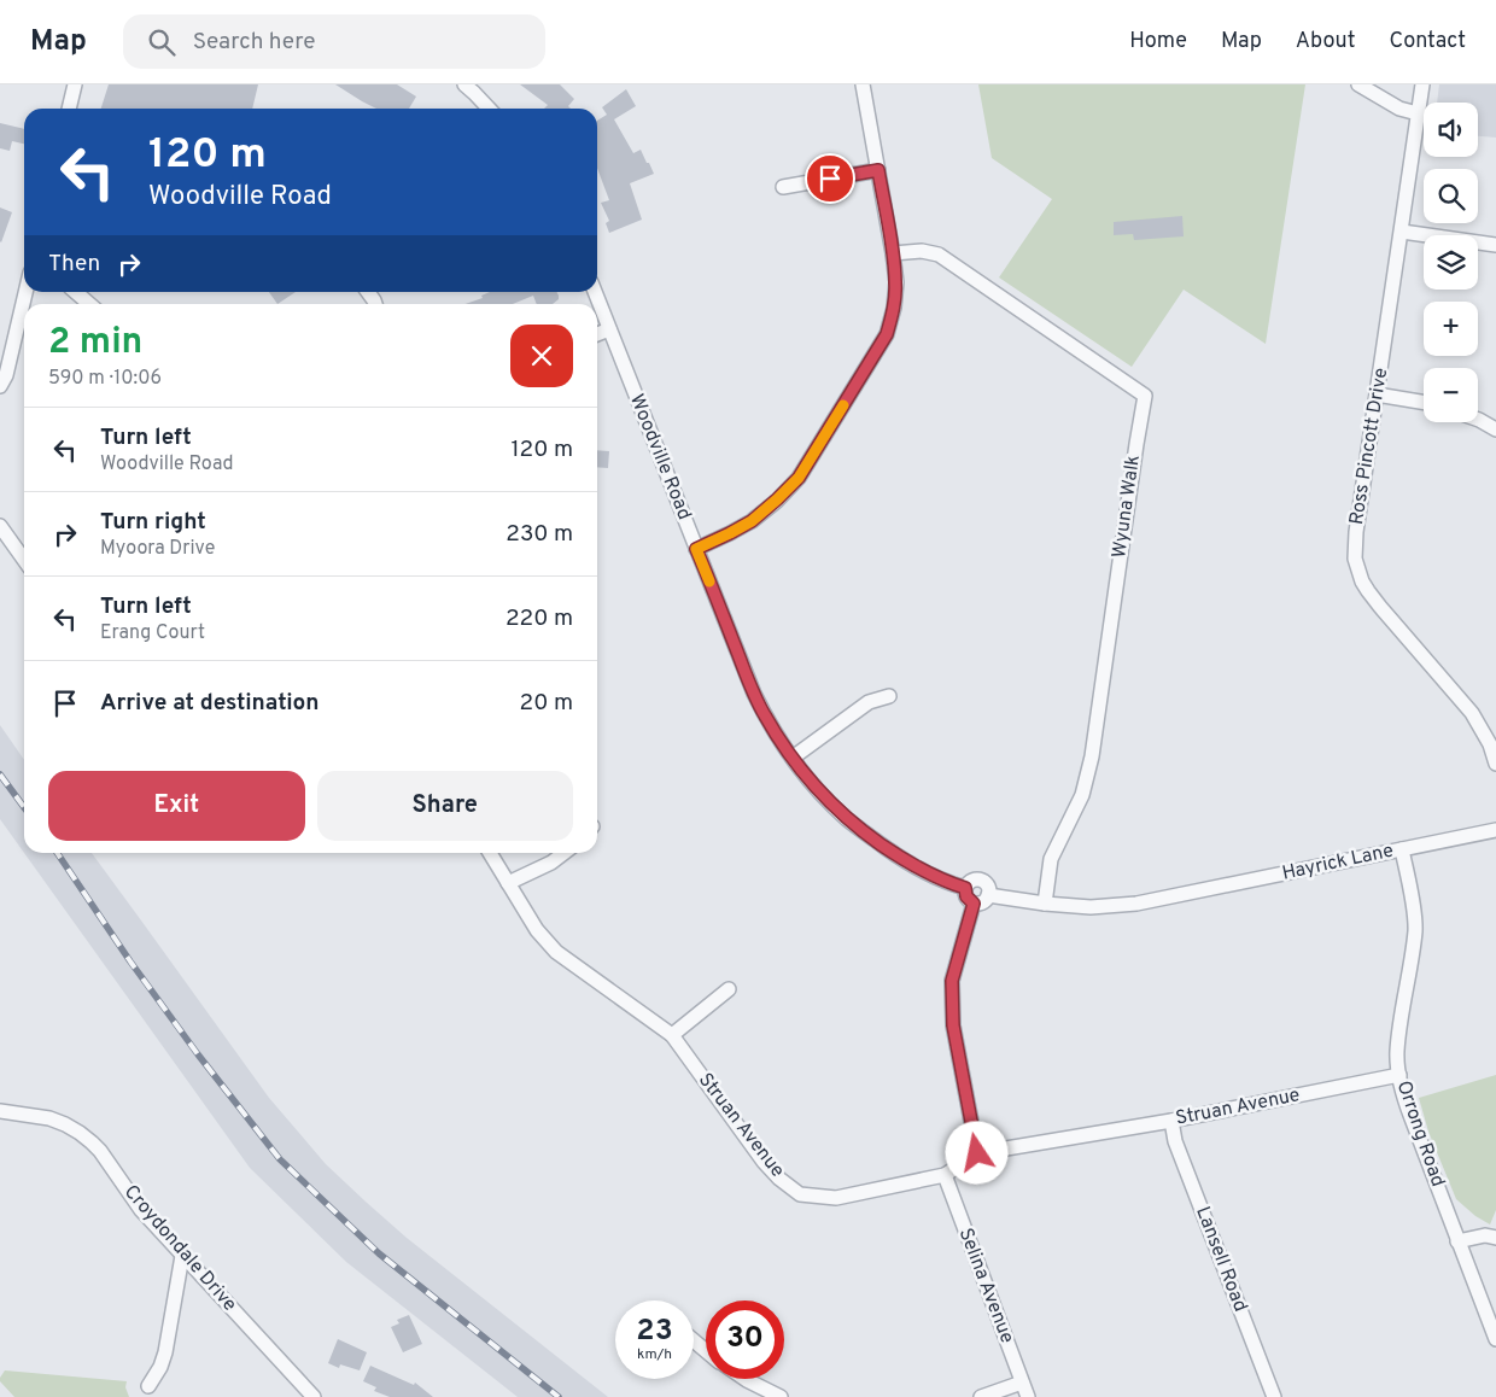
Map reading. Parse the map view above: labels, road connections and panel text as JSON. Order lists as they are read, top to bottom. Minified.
{"streets":{"street":["Ross Pincott Drive","Woodville Road","Wyuna Walk","Hayrick Lane","Struan Avenue","Orrong Road","Croydondale Drive","Lansell Road","Selina Avenue"]},"crossings":[["Wyuna Walk","Hayrick Lane"],["Hayrick Lane","Orrong Road"],["Struan Avenue","Orrong Road"],["Struan Avenue","Lansell Road"],["Struan Avenue","Selina Avenue"]],"page":{"header":"Map","search":"Search here","nav":["Home","Map","About","Contact"],"map_buttons":["+","−"],"turn":["120 m","Woodville Road"],"then":"Then","heading":["2 min","590 m · 10:06"],"list":[{"name":"Turn left","note":"Woodville Road","value":"120 m"},{"name":"Turn right","note":"Myoora Drive","value":"230 m"},{"name":"Turn left","note":"Erang Court","value":"220 m"},{"name":"Arrive at destination","value":"20 m"}],"buttons":["Exit","Share"],"speed":"23 km/h","limit":"30"}}
